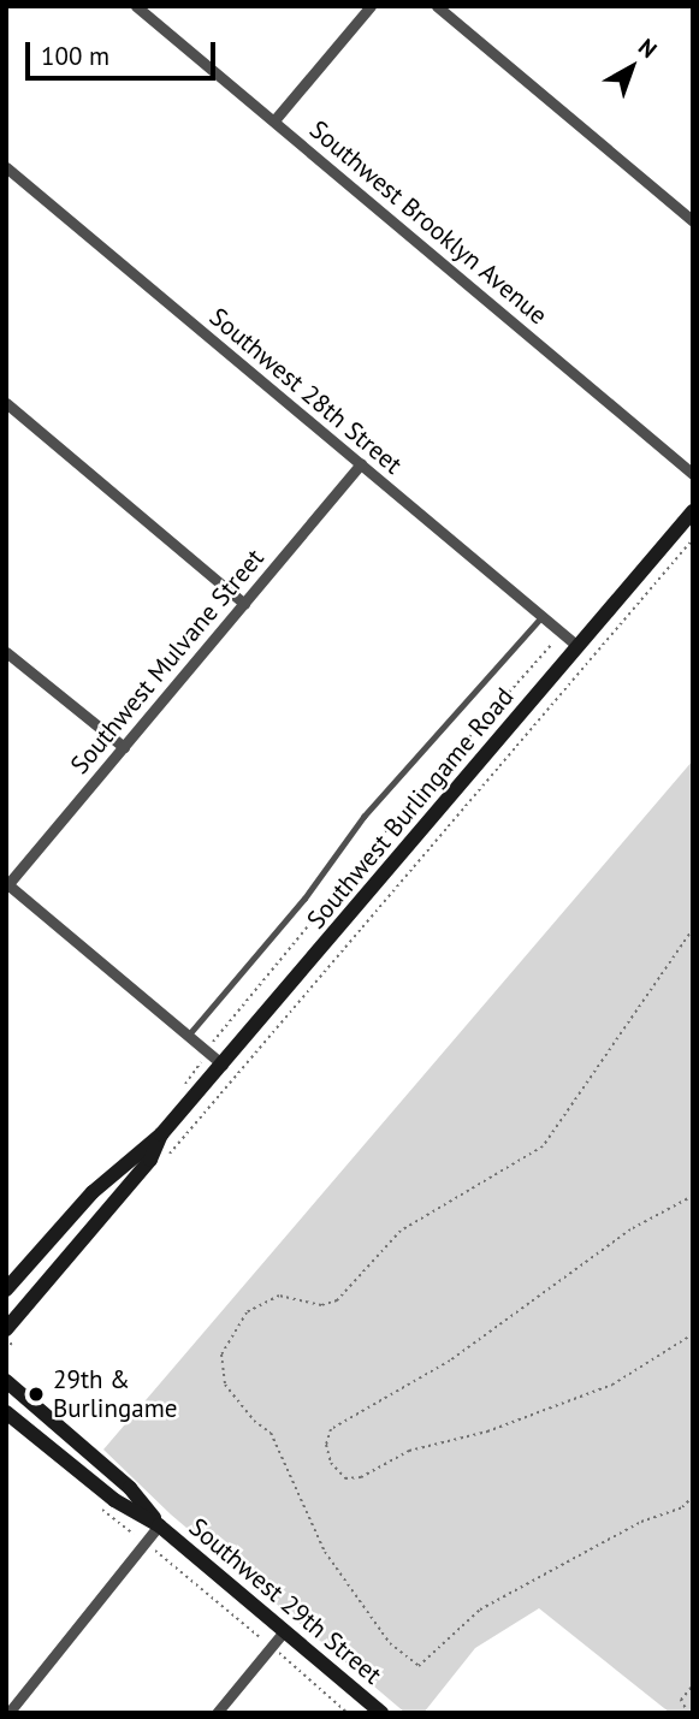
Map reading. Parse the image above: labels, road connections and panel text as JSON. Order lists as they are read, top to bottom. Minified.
{"streets":{"main road":["Southwest Burlingame Road","Southwest 29th Street"],"street":["Southwest Brooklyn Avenue","Southwest 28th Street","Southwest Mulvane Street"]},"crossings":[["Southwest 28th Street","Southwest Mulvane Street"],["Southwest 28th Street","Southwest Burlingame Road"]],"places":["29th & Burlingame"],"scale_bar":"100 m","north":"top right"}
